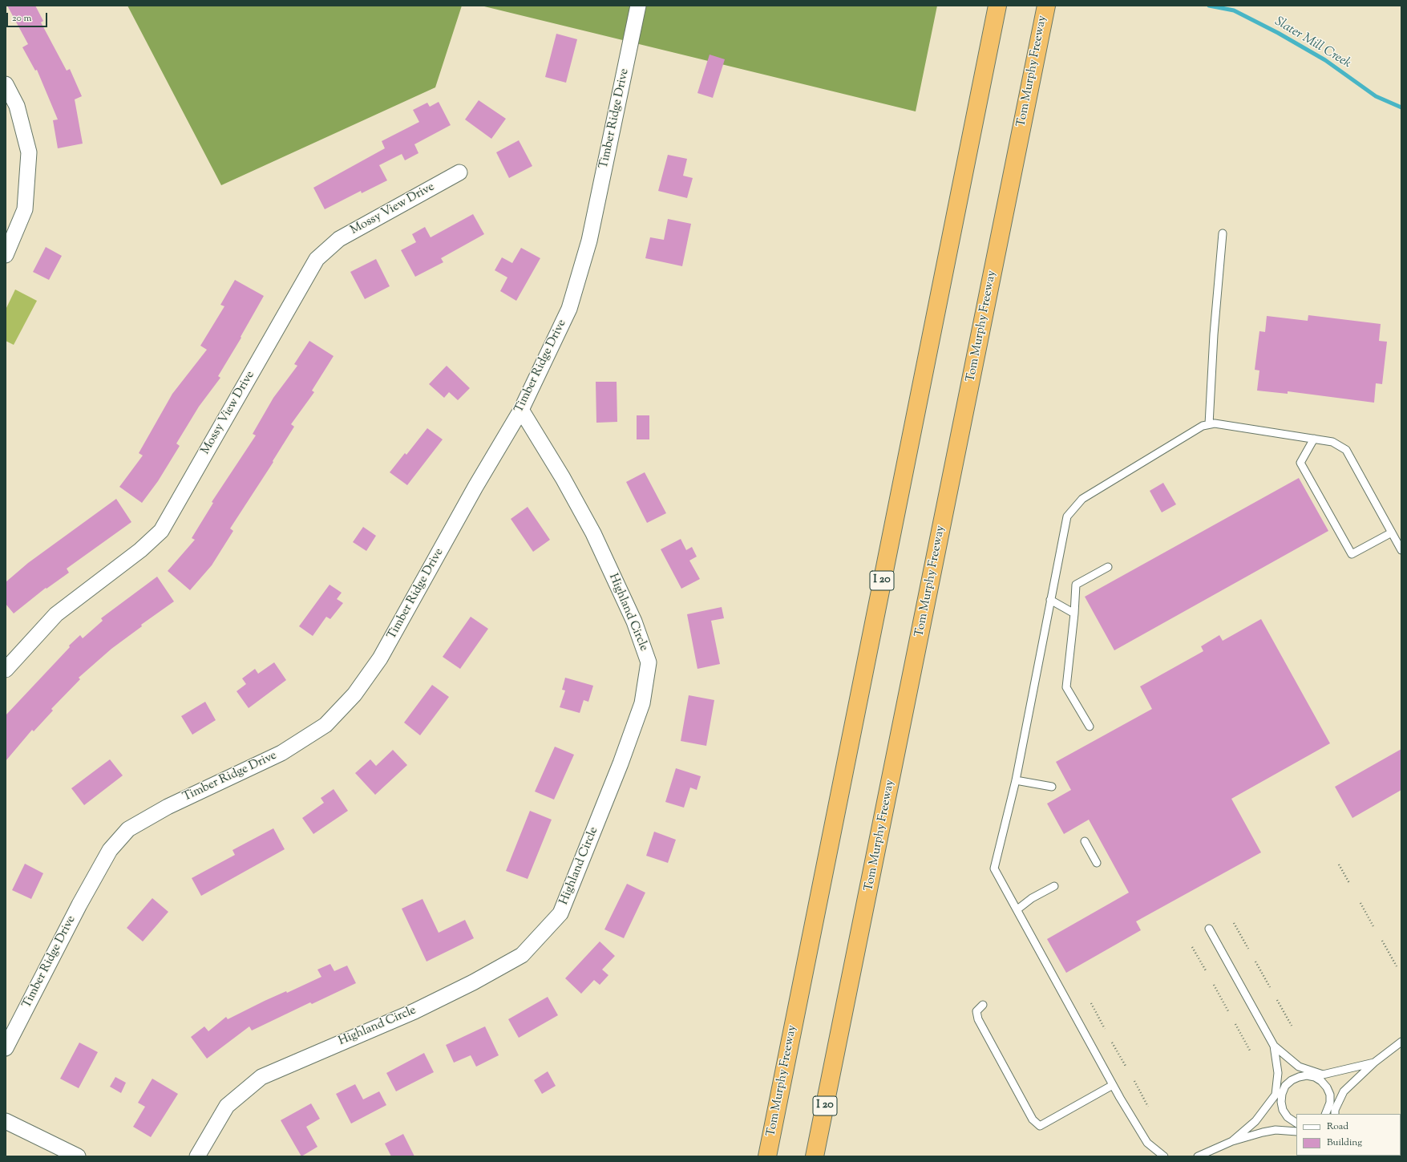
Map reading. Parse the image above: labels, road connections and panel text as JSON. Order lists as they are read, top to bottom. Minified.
{"streets":{"highway":["Tom Murphy Freeway","I 20"],"street":["Timber Ridge Drive","Mossy View Drive","Highland Circle"]},"crossings":[["Timber Ridge Drive","Highland Circle"]],"water":["Slater Mill Creek"],"legend":["Road","Building"],"scale_bar":"20 m"}
